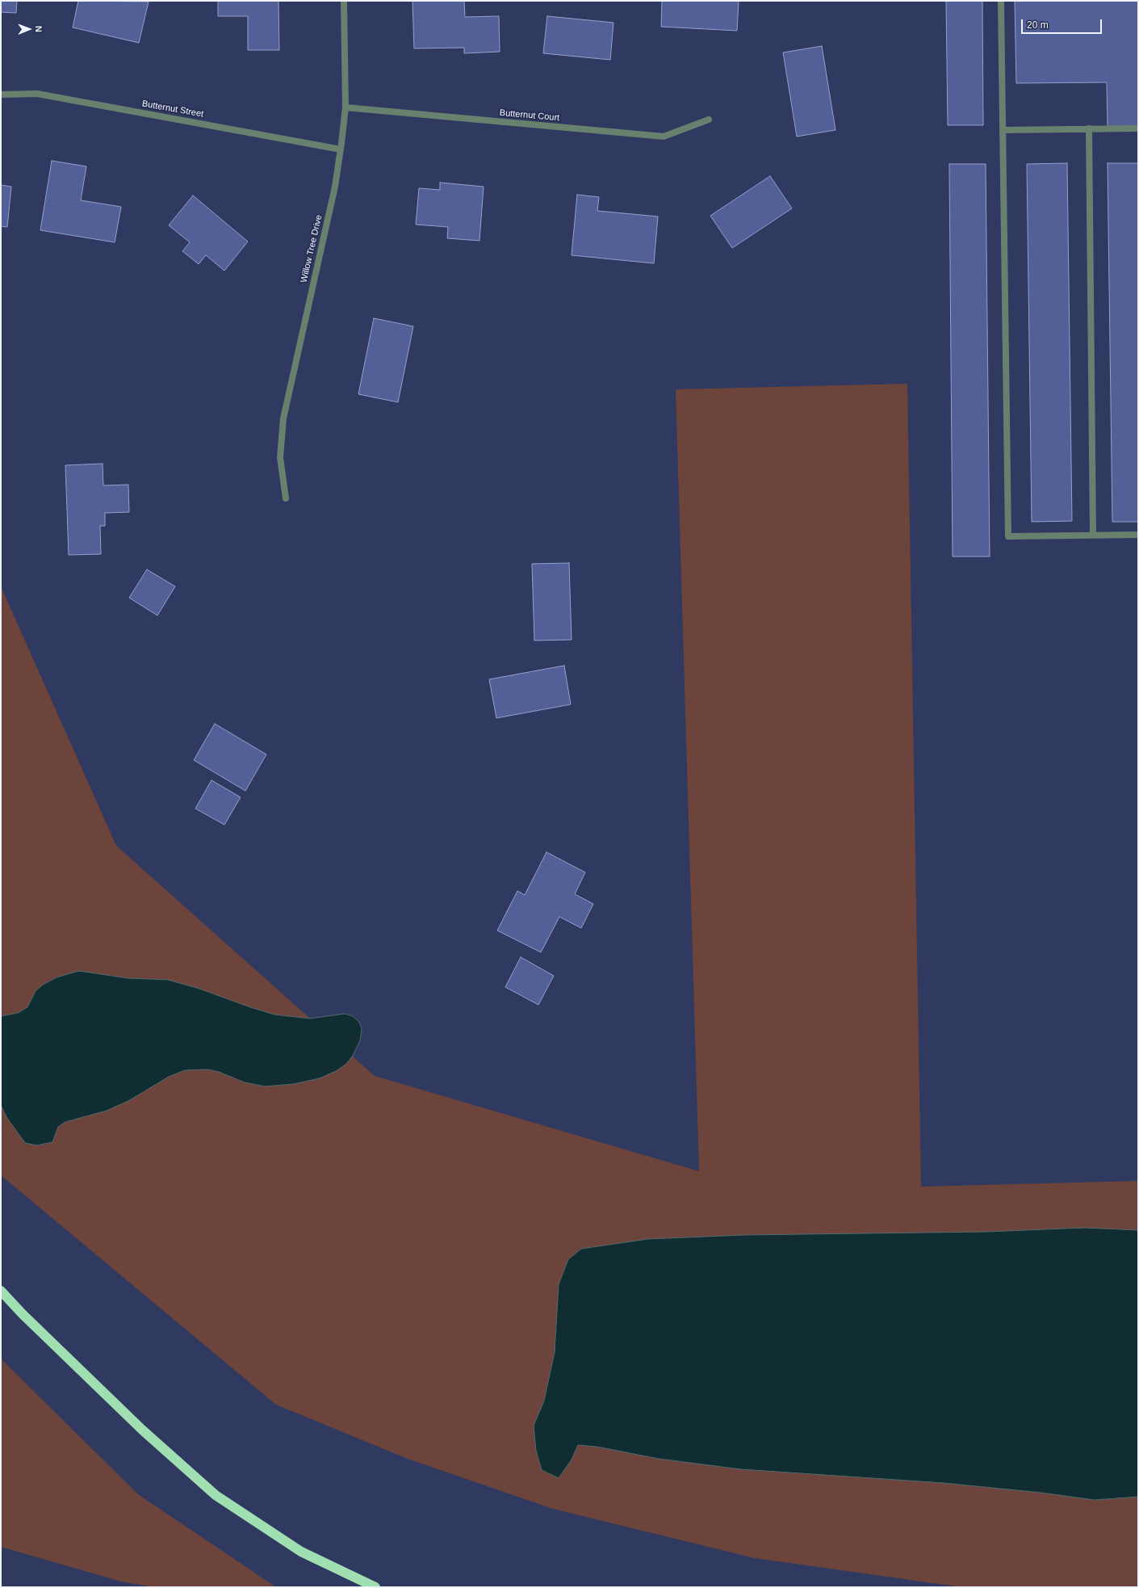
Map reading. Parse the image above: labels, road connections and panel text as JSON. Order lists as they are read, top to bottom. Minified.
{"streets":{"street":["Butternut Street","Butternut Court","Willow Tree Drive"]},"crossings":[["Butternut Street","Willow Tree Drive"],["Butternut Court","Willow Tree Drive"]],"scale_bar":"20 m","north":"right"}
